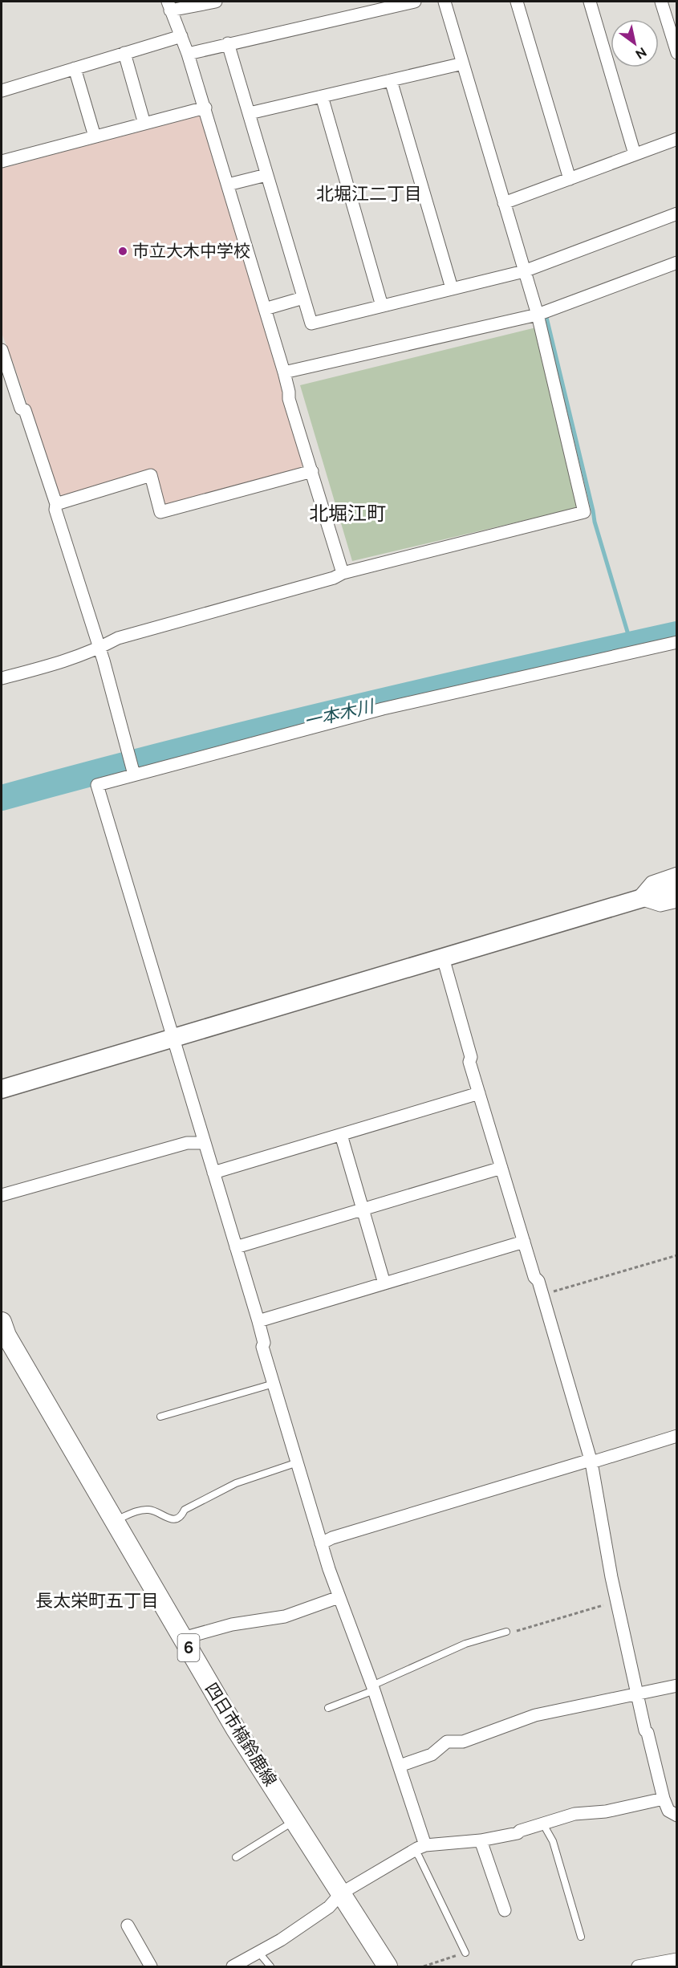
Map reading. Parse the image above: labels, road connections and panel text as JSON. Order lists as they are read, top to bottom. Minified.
{"streets":{"main road":["6","四日市楠鈴鹿線"]},"districts":["北堀江二丁目","北堀江町","長太栄町五丁目"],"water":["一本木川"],"places":["市立大木中学校"],"north":"bottom right"}
